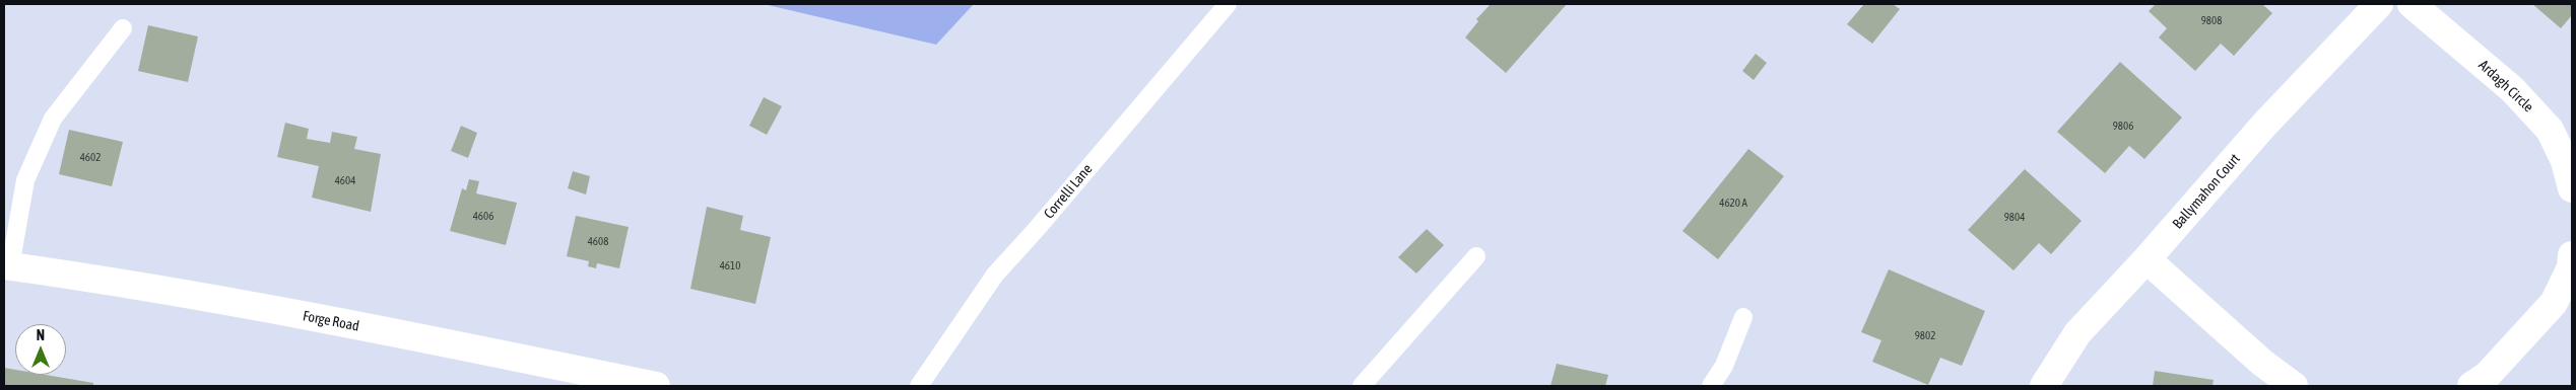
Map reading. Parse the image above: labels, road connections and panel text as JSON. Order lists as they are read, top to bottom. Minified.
{"streets":{"street":["Ardagh Circle","Ballymahon Court","Forge Road"],"lane":["Correlli Lane"]},"house_numbers":["9808","9806","4602","4604","4620 A","4606","9804","4608","4610","9802"],"north":"top"}
